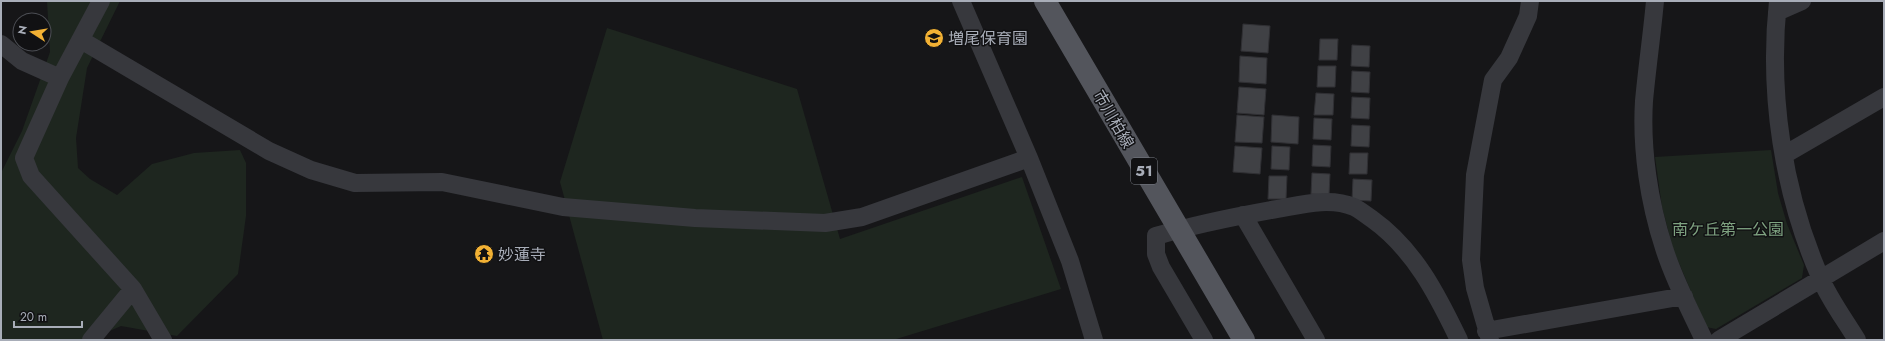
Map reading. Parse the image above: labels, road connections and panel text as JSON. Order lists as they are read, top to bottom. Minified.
{"streets":{"main road":["市川柏線","51"]},"parks":["南ケ丘第一公園"],"places":{"school or university":["増尾保育園"],"temple":["妙蓮寺"]},"scale_bar":"20 m","north":"left"}
